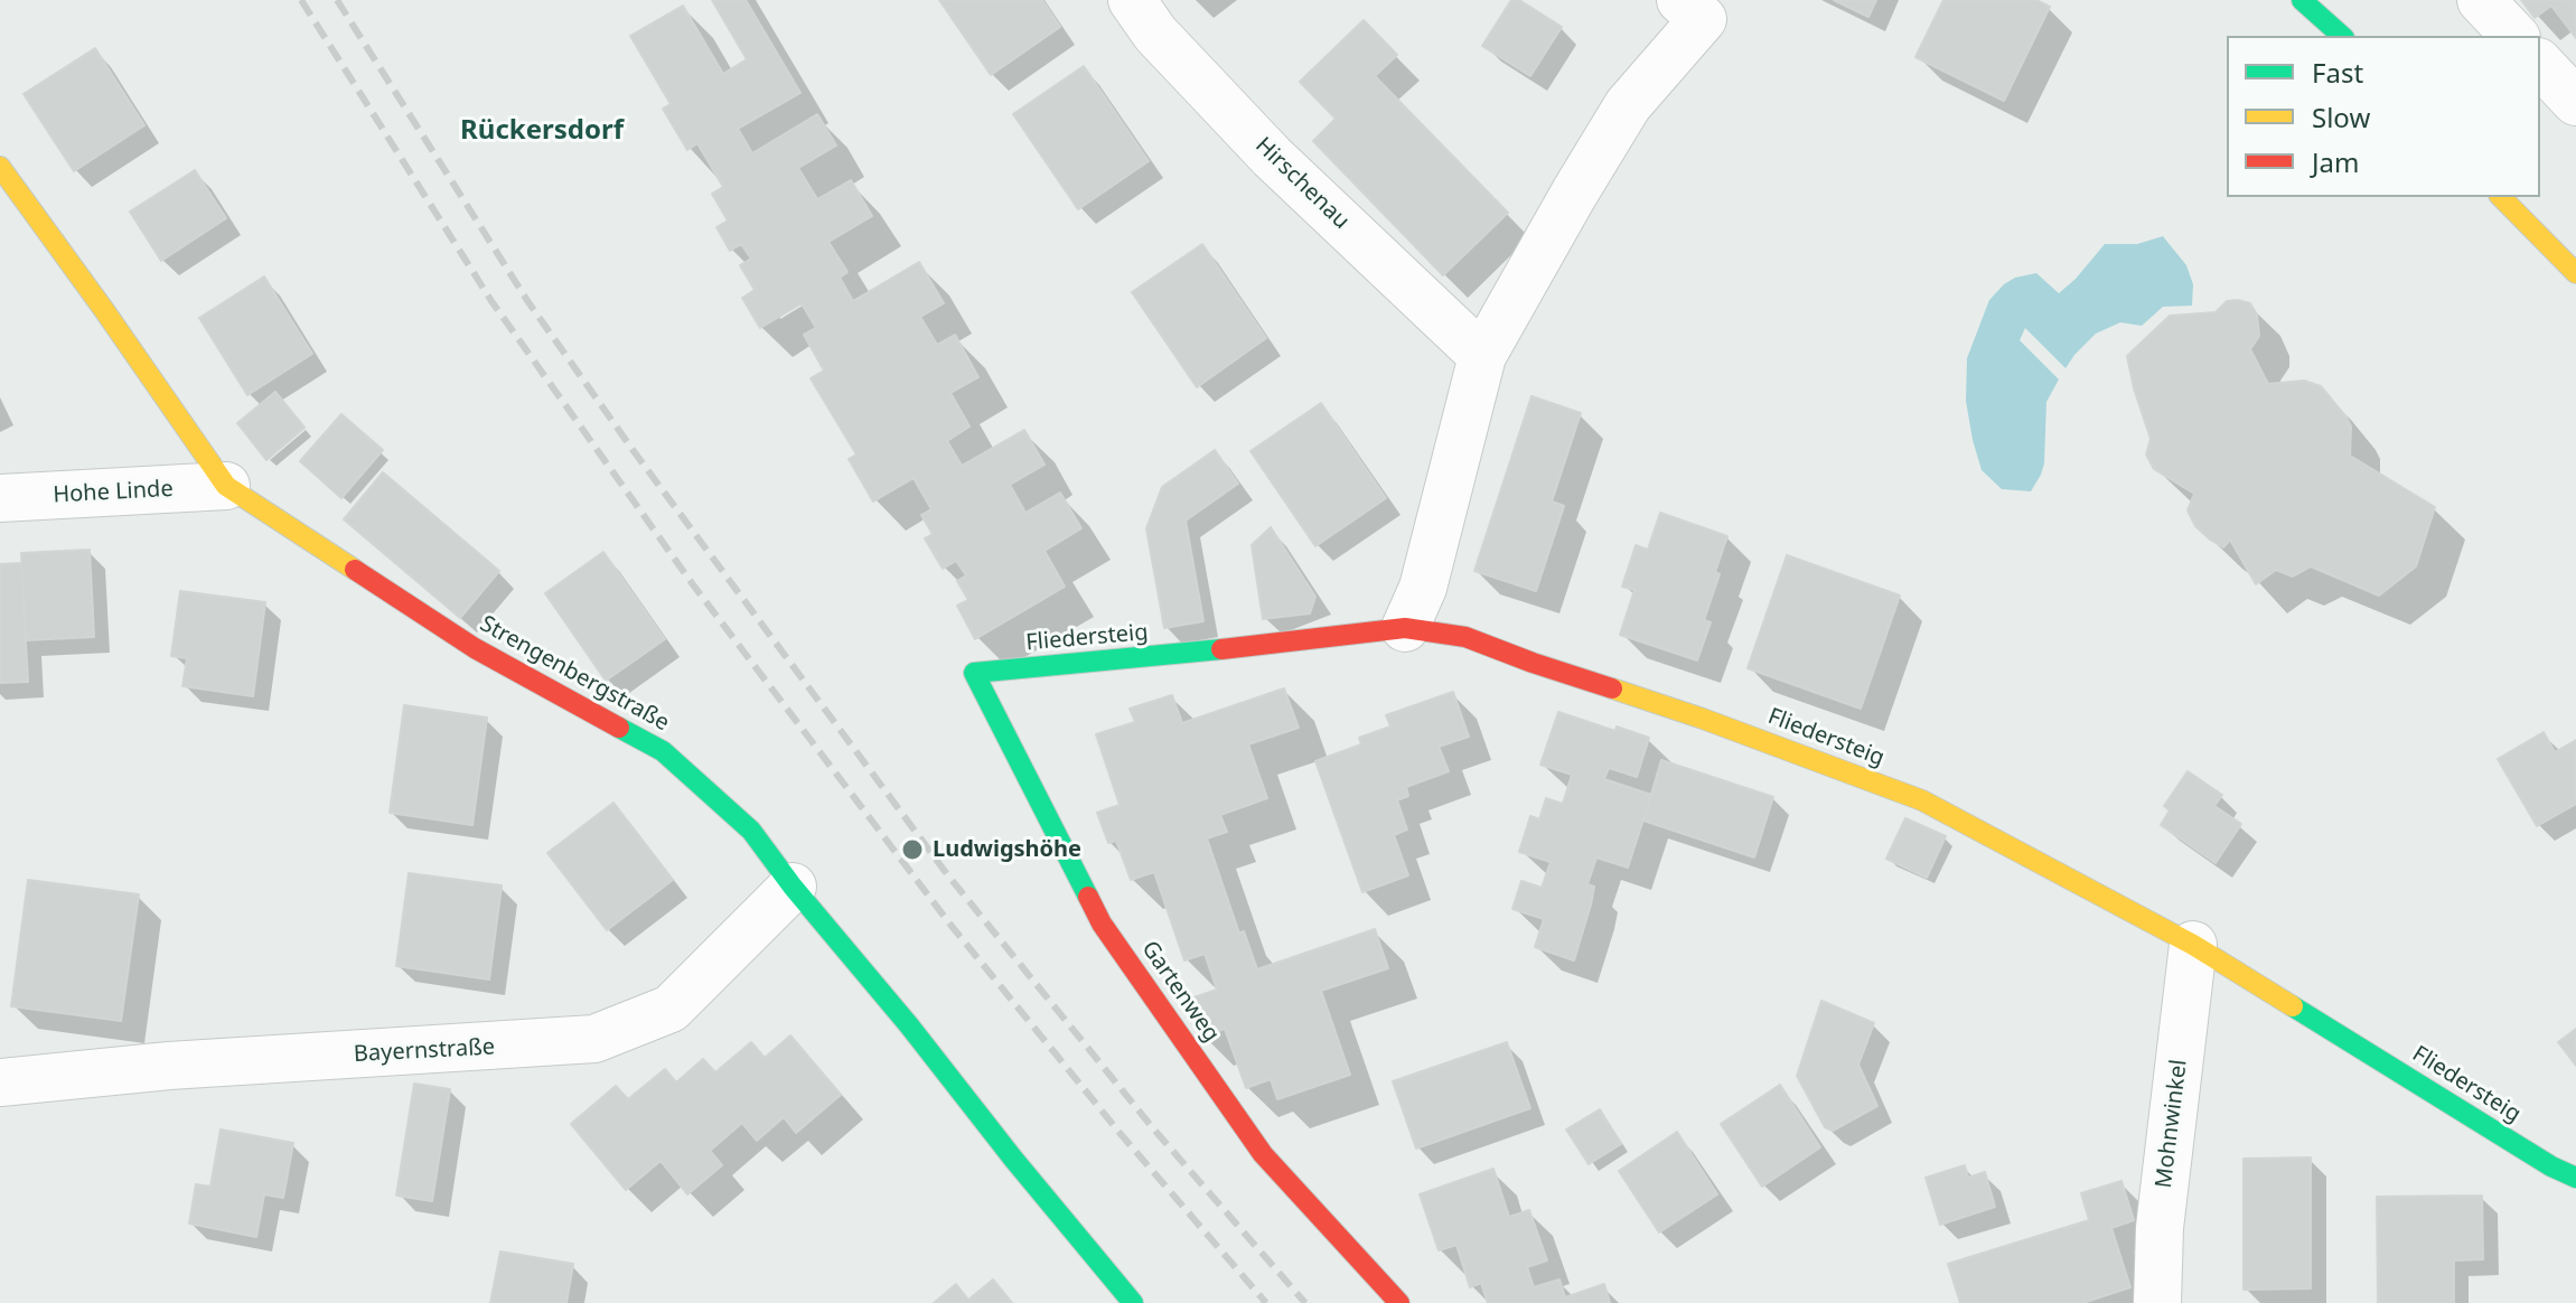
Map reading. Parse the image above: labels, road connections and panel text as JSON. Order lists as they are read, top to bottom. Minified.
{"streets":{"street":["Hirschenau","Hohe Linde","Fliedersteig","Strengenbergstraße","Gartenweg","Bayernstraße","Mohnwinkel"]},"crossings":[["Hohe Linde","Strengenbergstraße"],["Fliedersteig","Gartenweg"],["Fliedersteig","Mohnwinkel"],["Strengenbergstraße","Bayernstraße"]],"districts":["Rückersdorf"],"places":["Ludwigshöhe"],"legend":["Fast","Slow","Jam"]}
